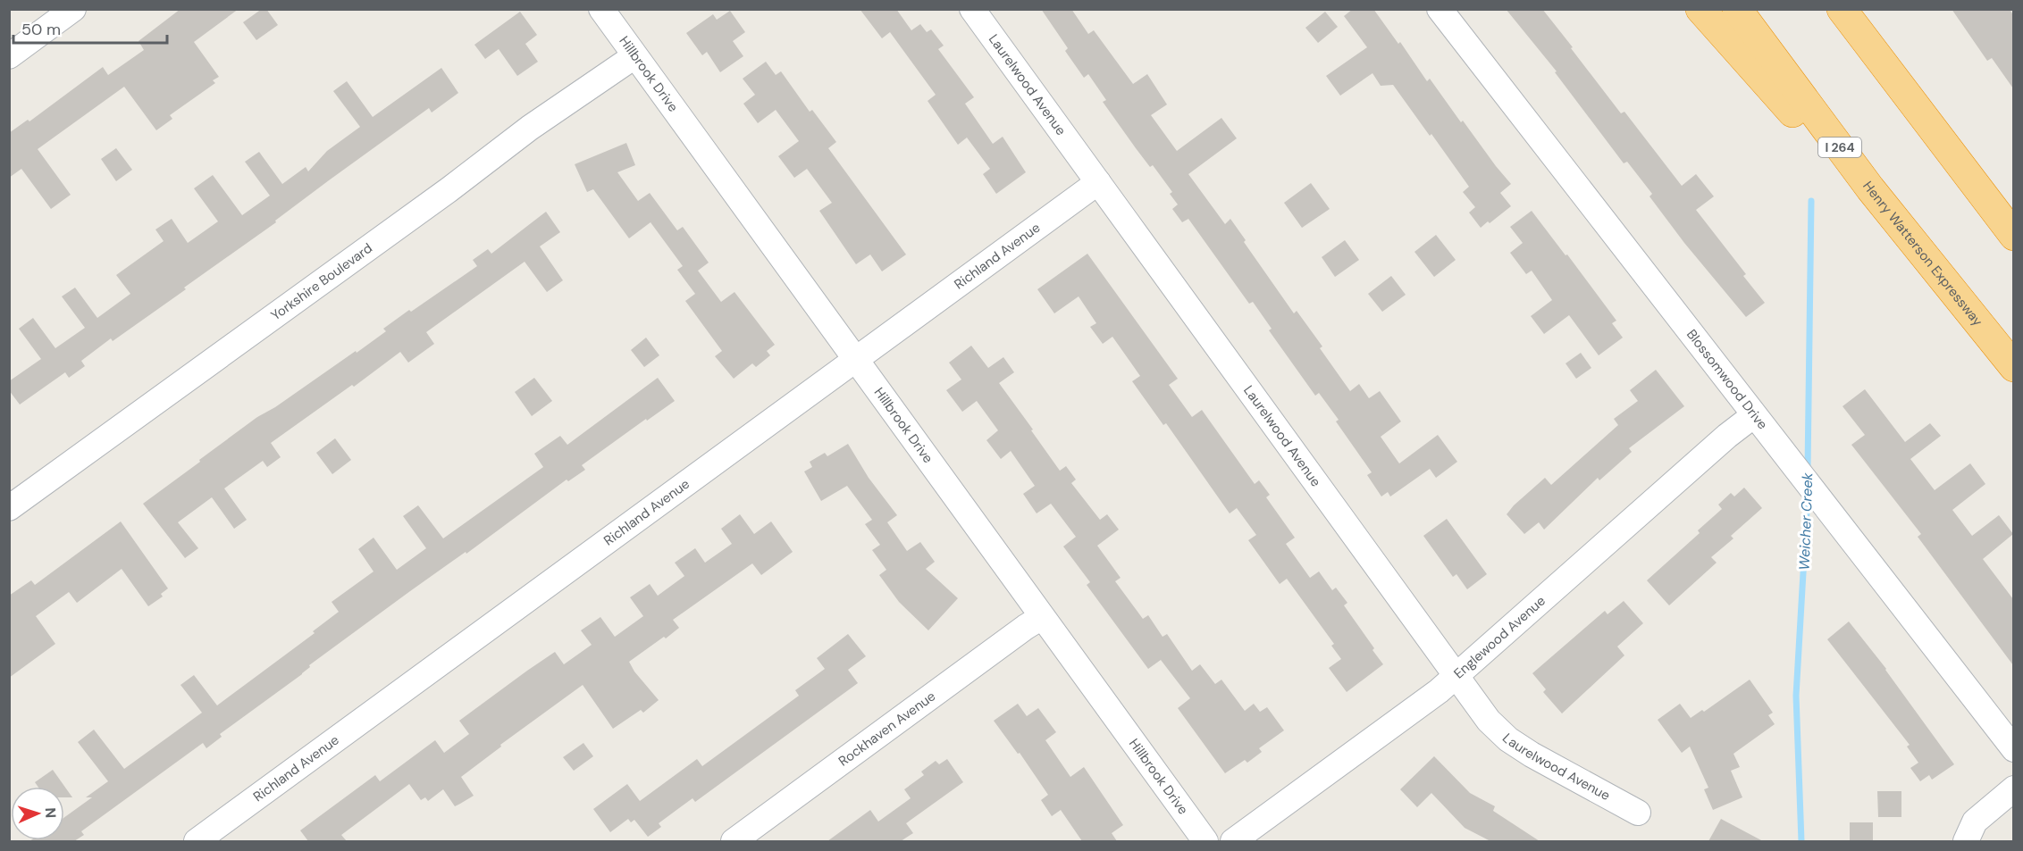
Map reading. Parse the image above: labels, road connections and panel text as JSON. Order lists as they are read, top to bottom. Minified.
{"streets":{"highway":["I 264","Henry Watterson Expressway"],"street":["Hillbrook Drive","Laurelwood Avenue","Richland Avenue","Yorkshire Boulevard","Blossomwood Drive","Englewood Avenue","Rockhaven Avenue"]},"crossings":[["Hillbrook Drive","Richland Avenue"],["Hillbrook Drive","Yorkshire Boulevard"],["Hillbrook Drive","Rockhaven Avenue"],["Laurelwood Avenue","Richland Avenue"],["Laurelwood Avenue","Englewood Avenue"],["Blossomwood Drive","Englewood Avenue"]],"water":["Weicher Creek"],"scale_bar":"50 m","north":"right"}
